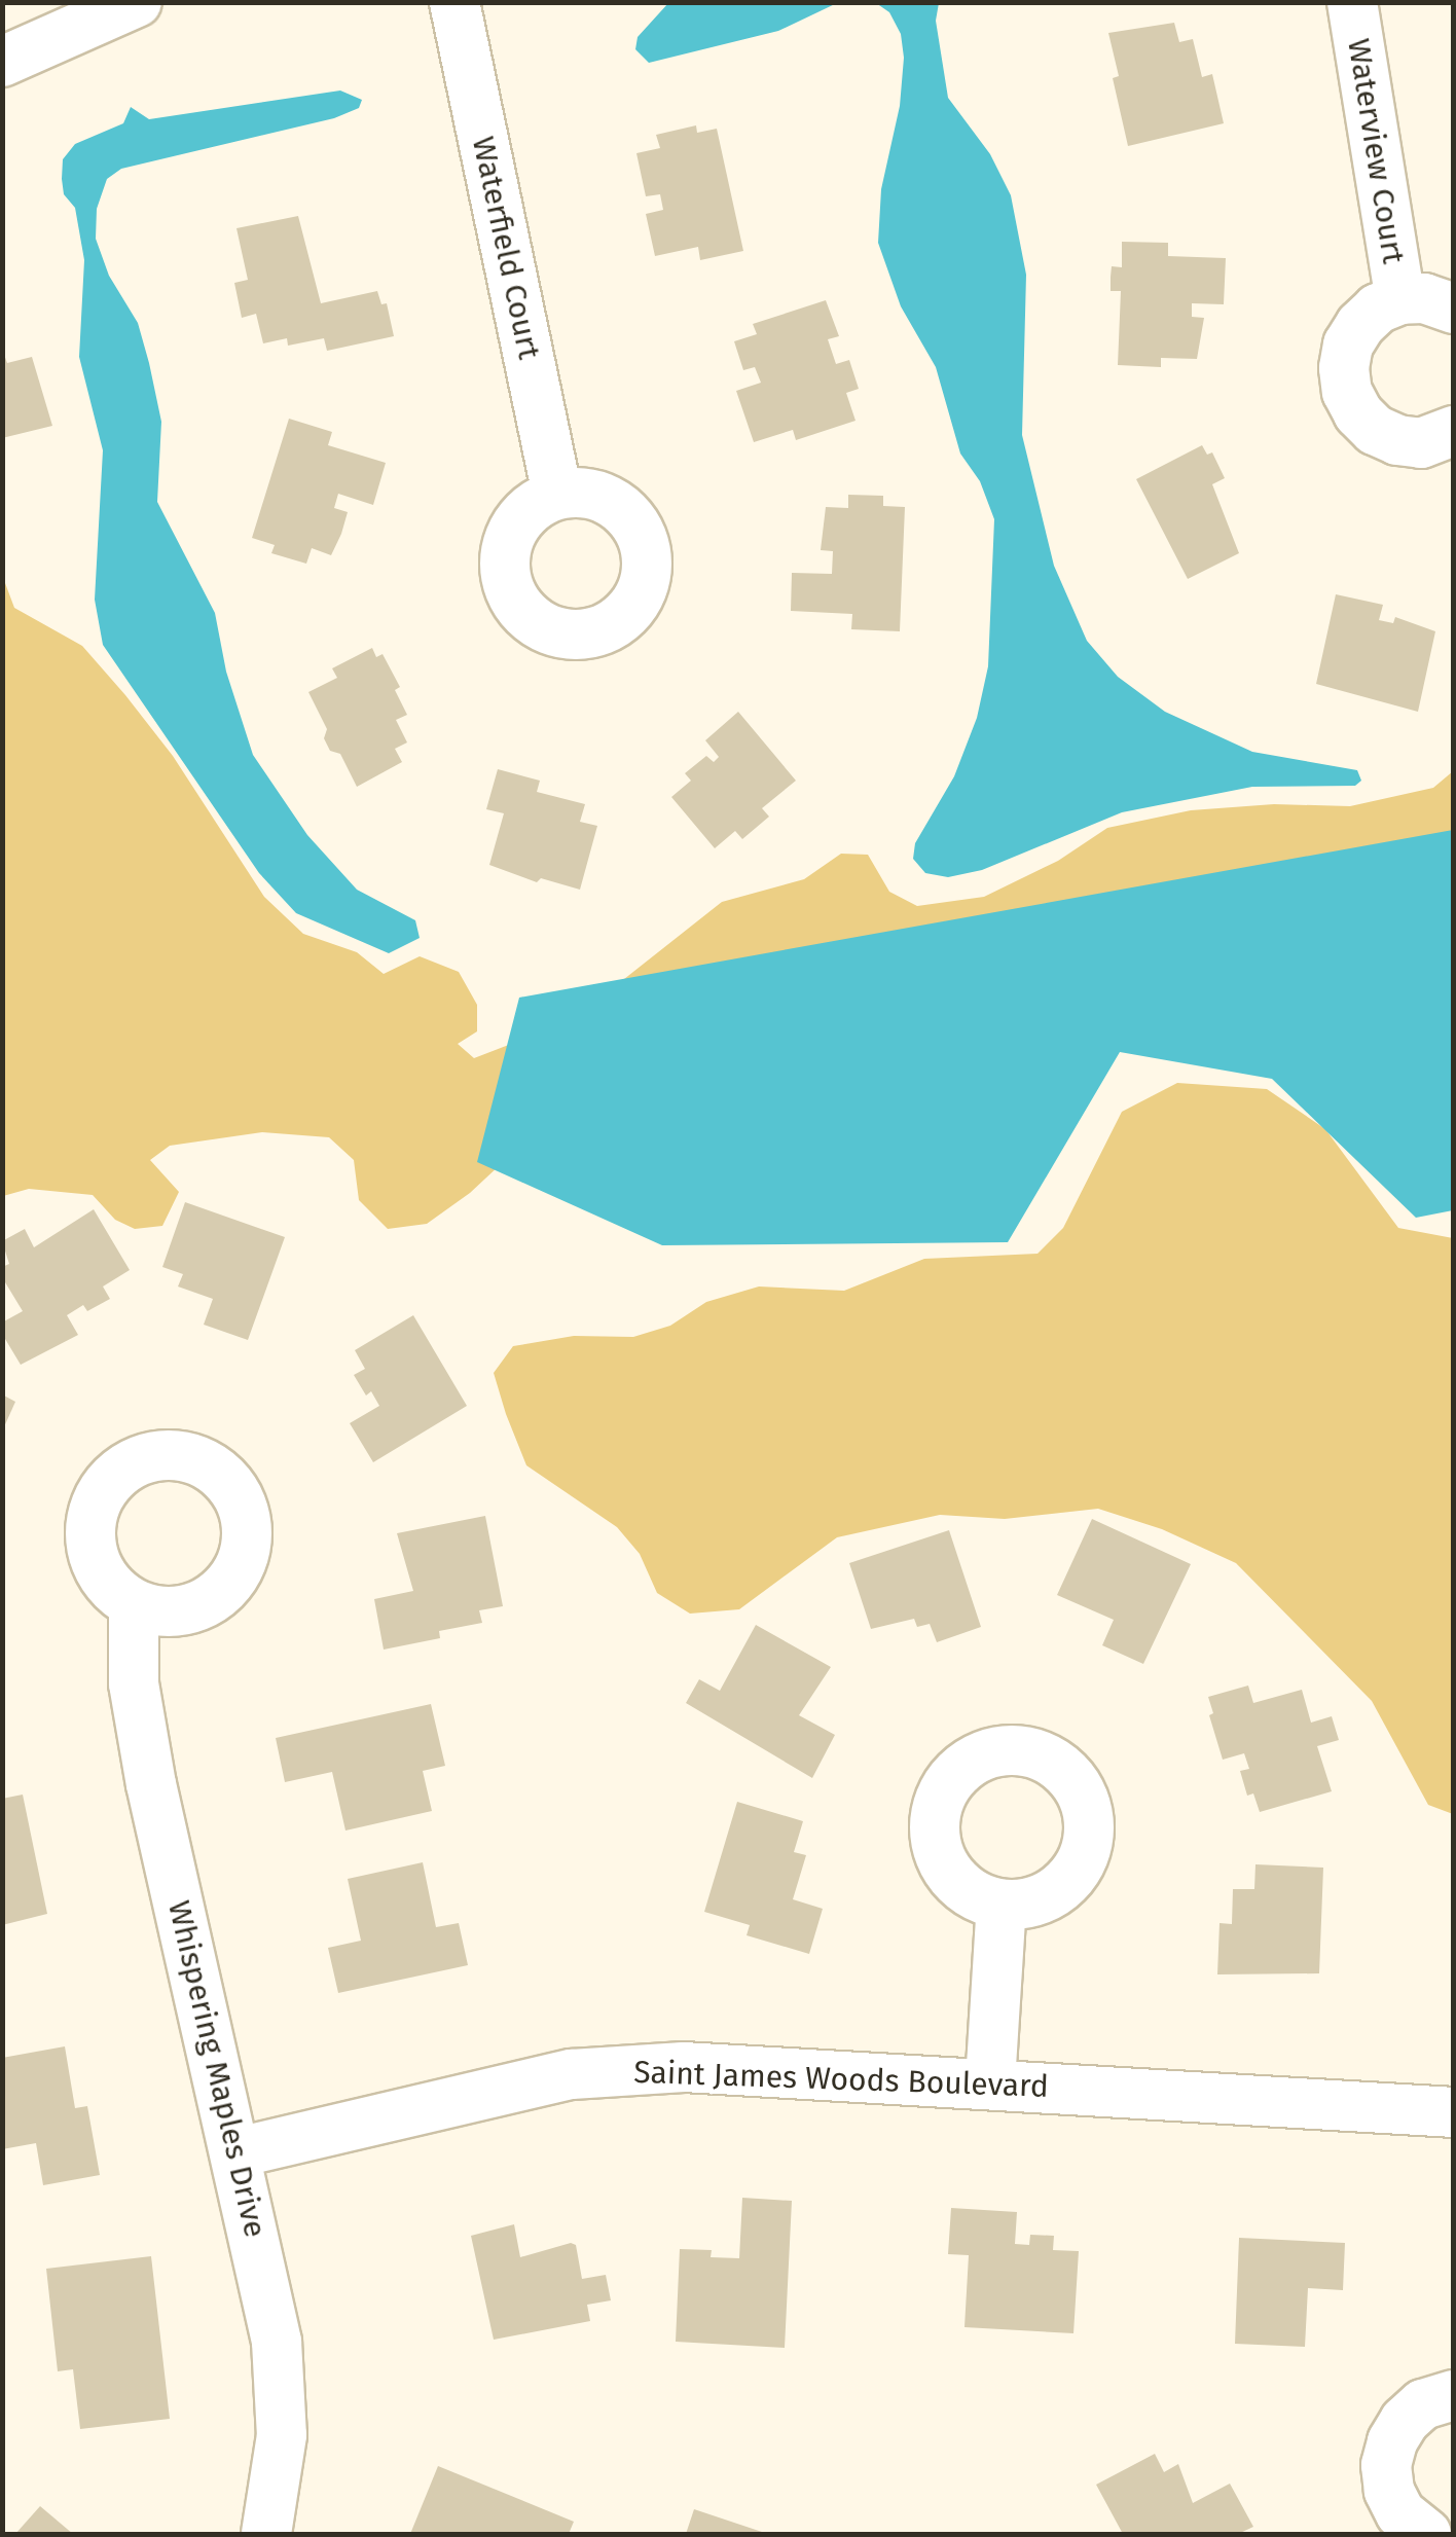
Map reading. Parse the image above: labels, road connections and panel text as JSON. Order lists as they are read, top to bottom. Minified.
{"streets":{"street":["Waterview Court","Waterfield Court","Whispering Maples Drive","Saint James Woods Boulevard"]},"crossings":[["Whispering Maples Drive","Saint James Woods Boulevard"]]}
